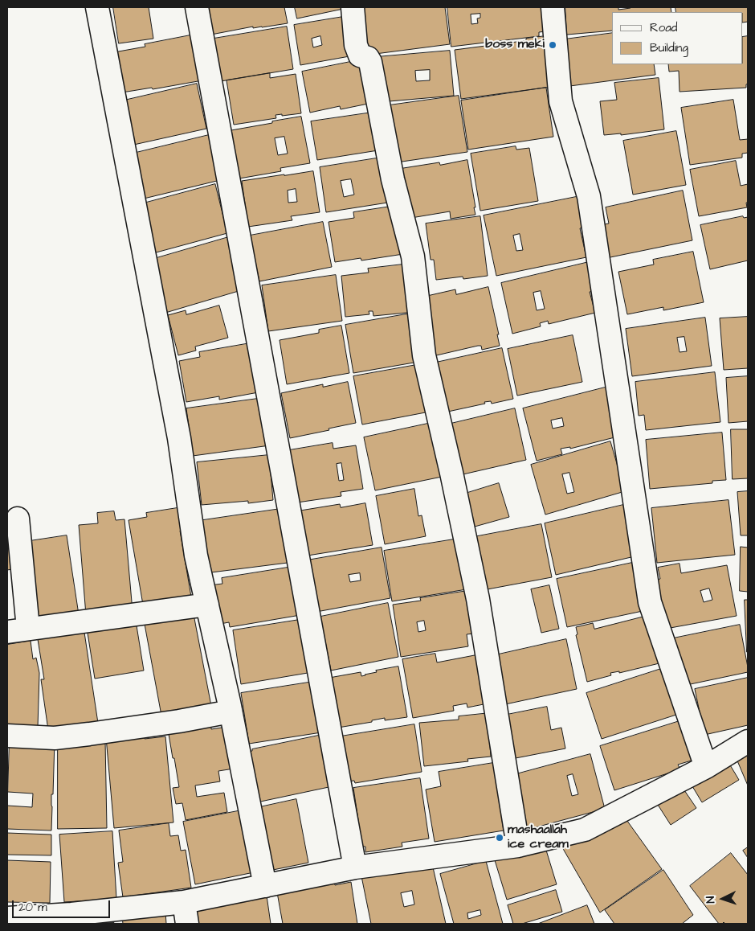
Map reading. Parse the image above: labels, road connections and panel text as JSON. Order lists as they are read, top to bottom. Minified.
{"places":["boss meki","mashaallah ice cream"],"legend":["Road","Building"],"scale_bar":"20 m","north":"left"}
